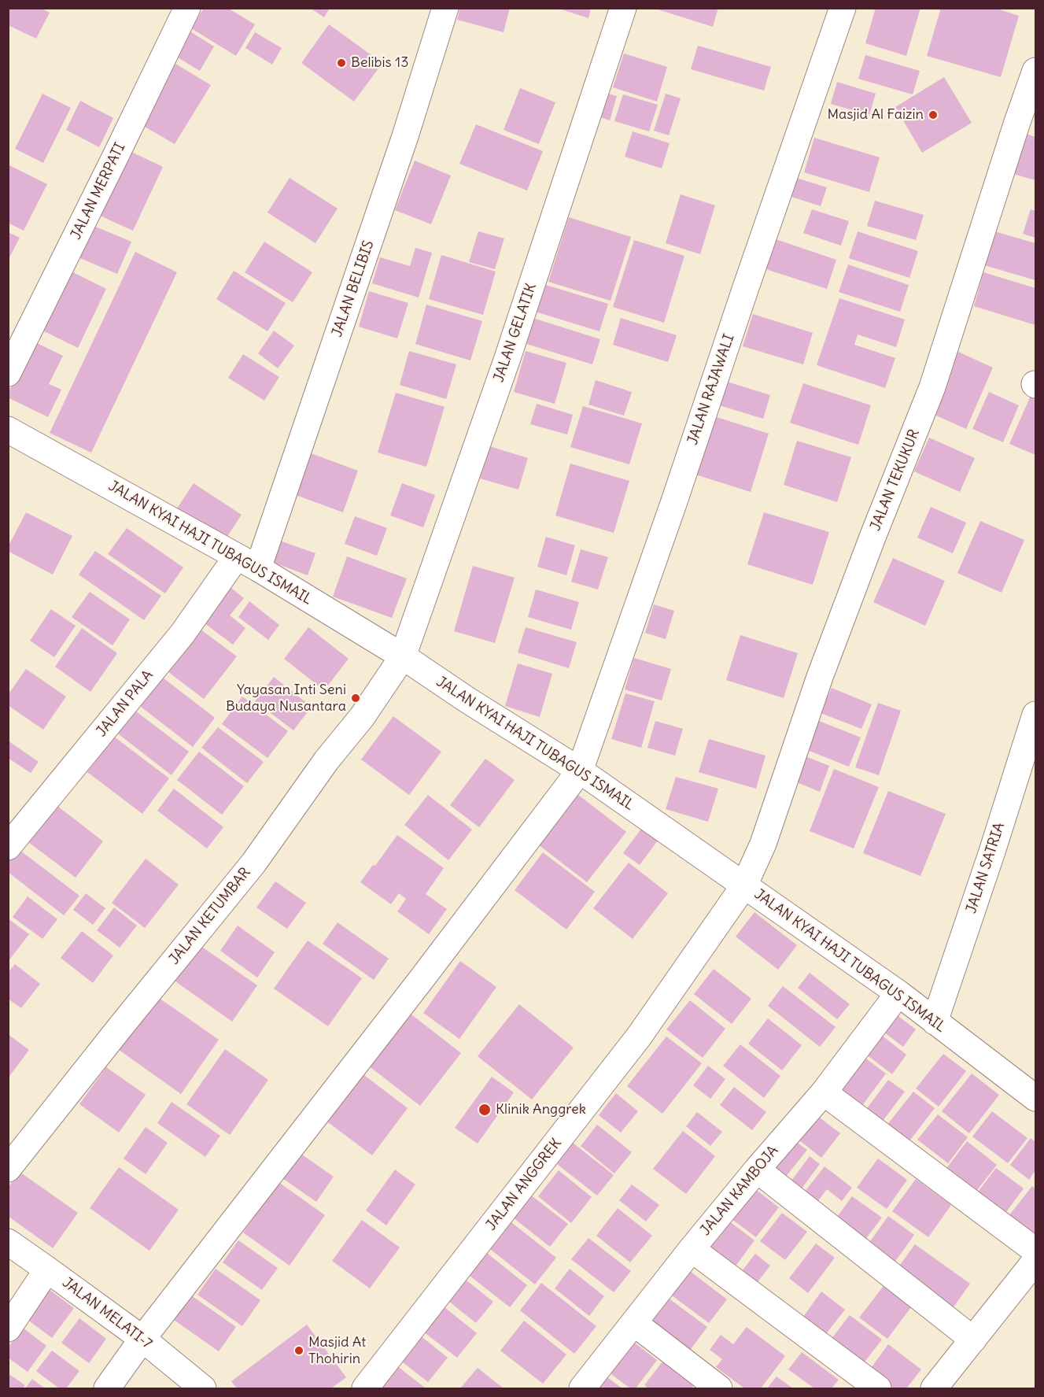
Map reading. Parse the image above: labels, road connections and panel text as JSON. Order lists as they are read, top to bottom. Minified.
{"streets":{"street":["JALAN MERPATI","JALAN BELIBIS","JALAN GELATIK","JALAN RAJAWALI","JALAN TEKUKUR","JALAN KYAI HAJI TUBAGUS ISMAIL","JALAN PALA","JALAN SATRIA","JALAN KETUMBAR","JALAN ANGGREK","JALAN KAMBOJA","JALAN MELATI-7"]},"crossings":[["JALAN BELIBIS","JALAN KYAI HAJI TUBAGUS ISMAIL"],["JALAN BELIBIS","JALAN PALA"],["JALAN GELATIK","JALAN KYAI HAJI TUBAGUS ISMAIL"],["JALAN GELATIK","JALAN KETUMBAR"],["JALAN RAJAWALI","JALAN KYAI HAJI TUBAGUS ISMAIL"],["JALAN RAJAWALI","JALAN MELATI-7"],["JALAN TEKUKUR","JALAN KYAI HAJI TUBAGUS ISMAIL"],["JALAN TEKUKUR","JALAN ANGGREK"],["JALAN KYAI HAJI TUBAGUS ISMAIL","JALAN PALA"],["JALAN KYAI HAJI TUBAGUS ISMAIL","JALAN SATRIA"],["JALAN KYAI HAJI TUBAGUS ISMAIL","JALAN KETUMBAR"],["JALAN KYAI HAJI TUBAGUS ISMAIL","JALAN ANGGREK"],["JALAN KYAI HAJI TUBAGUS ISMAIL","JALAN KAMBOJA"]],"places":["Belibis 13","Masjid Al Faizin","Yayasan Inti Seni Budaya Nusantara","Klinik Anggrek","Masjid At Thohirin"]}
